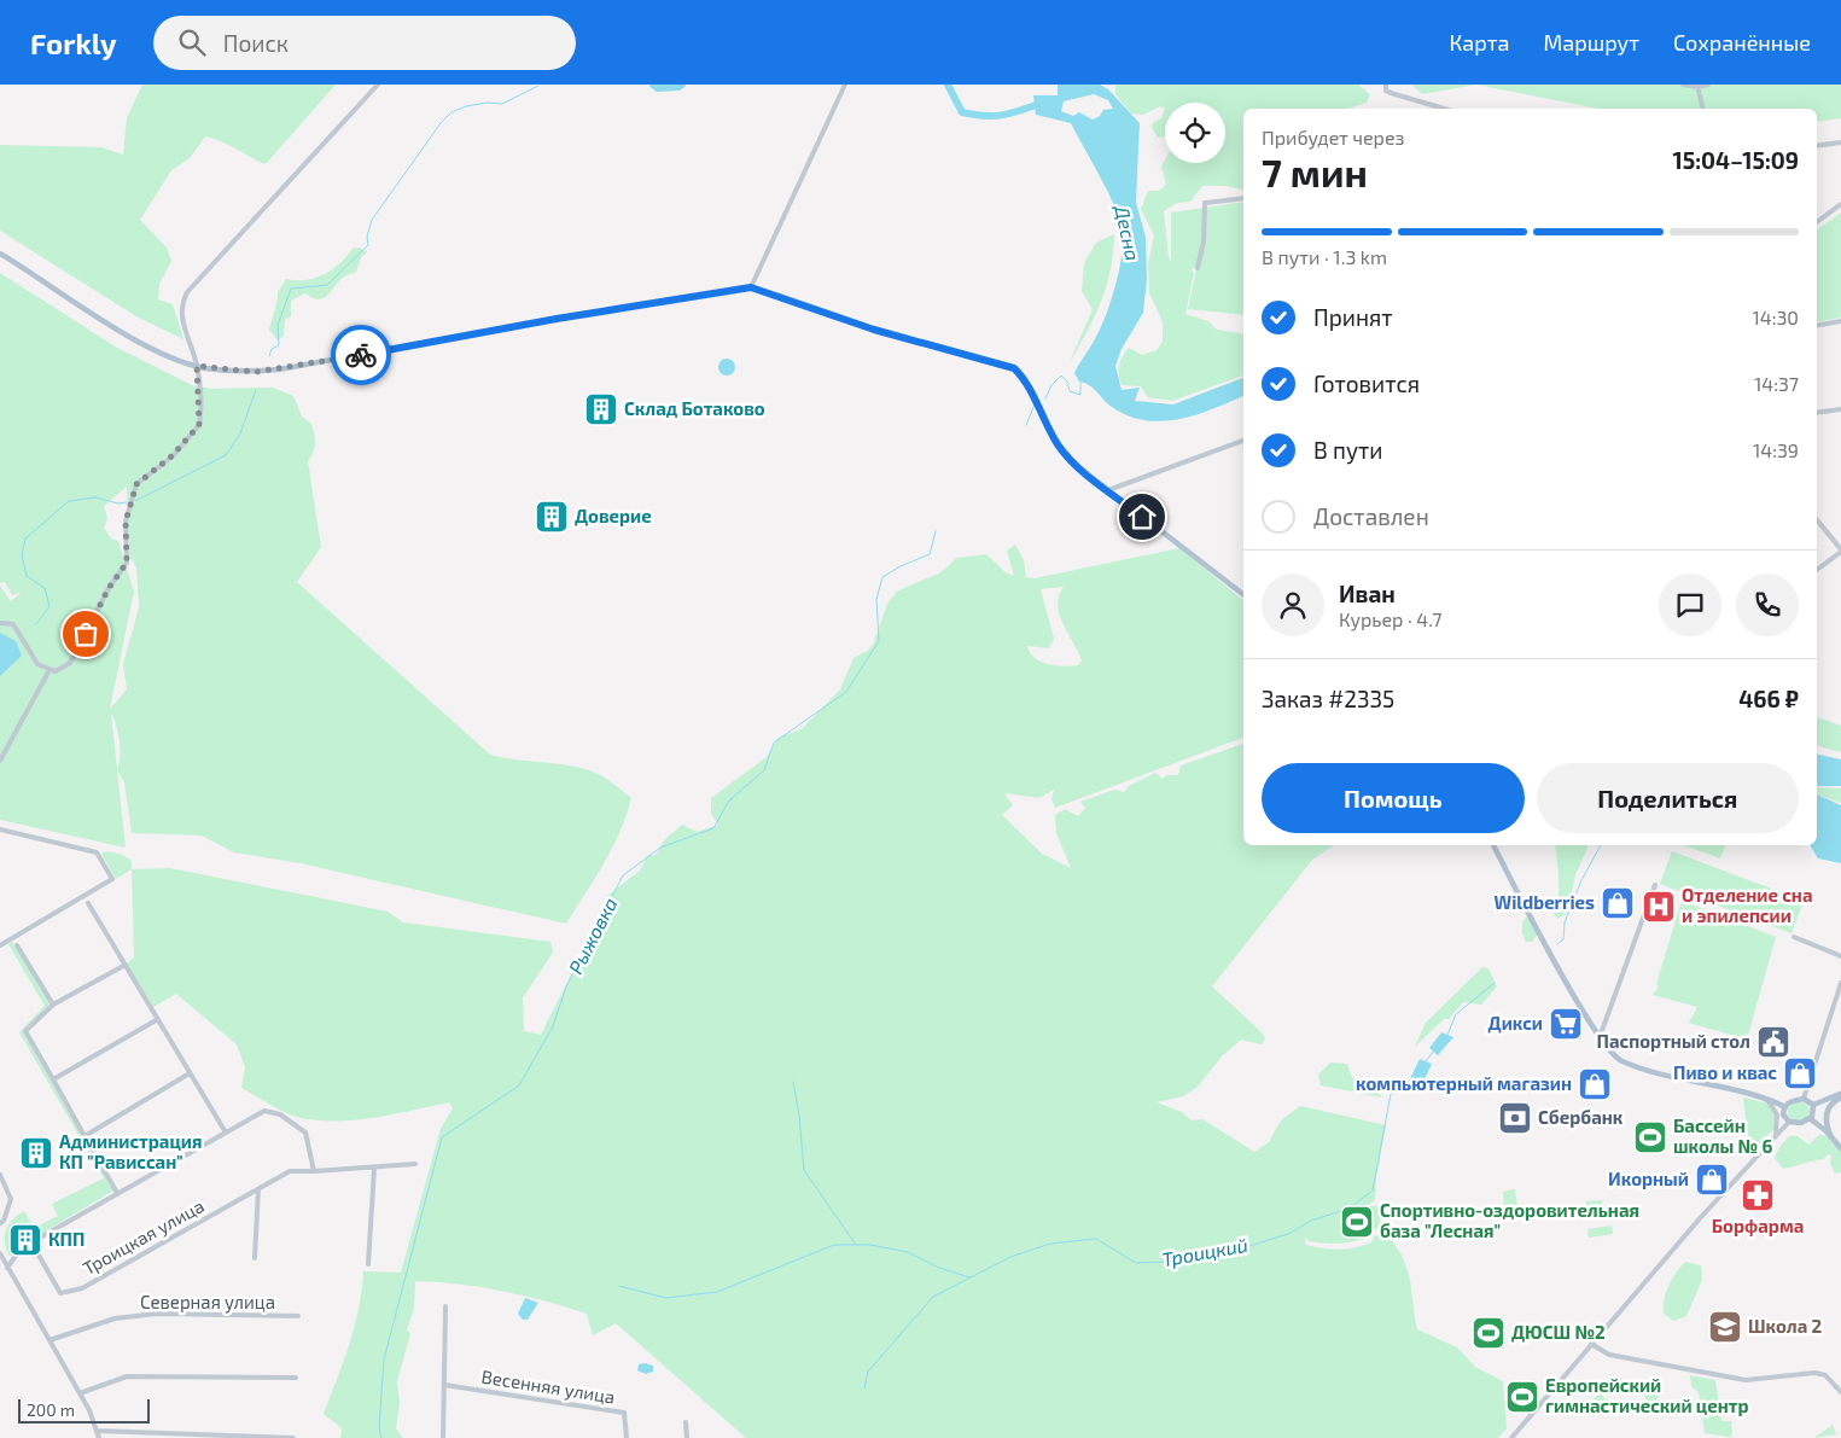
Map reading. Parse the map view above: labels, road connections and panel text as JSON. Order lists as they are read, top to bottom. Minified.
{"streets":{"street":["Троицкая улица","Северная улица","Весенняя улица"]},"water":["Десна","Рыжовка","Троицкий"],"places":{"building":["Склад Ботаково","Доверие","Администрация КП \"Рависсан\"","КПП"],"shop":["Wildberries","Пиво и квас","компьютерный магазин","Икорный"],"hospital":["Отделение сна и эпилепсии"],"supermarket":["Дикси"],"public building":["Паспортный стол"],"bank":["Сбербанк"],"sports":["Бассейн школы № 6","Спортивно-оздоровительная база \"Лесная\"","ДЮСШ №2","Европейский гимнастический центр"],"pharmacy":["Борфарма"],"school or university":["Школа 2"]},"scale_bar":"200 m","page":{"header":"Forkly","search":"Поиск","nav":["Карта","Маршрут","Сохранённые"],"heading":["7 мин","Прибудет через","15:04–15:09"],"panel":["Иван","Курьер · 4.7","Заказ #2335","466 ₽"],"bar":"В пути · 1.3 km","list":[["Принят","14:30"],["Готовится","14:37"],["В пути","14:39"],"Доставлен"],"buttons":["Помощь","Поделиться"],"scale":"200 m"}}
